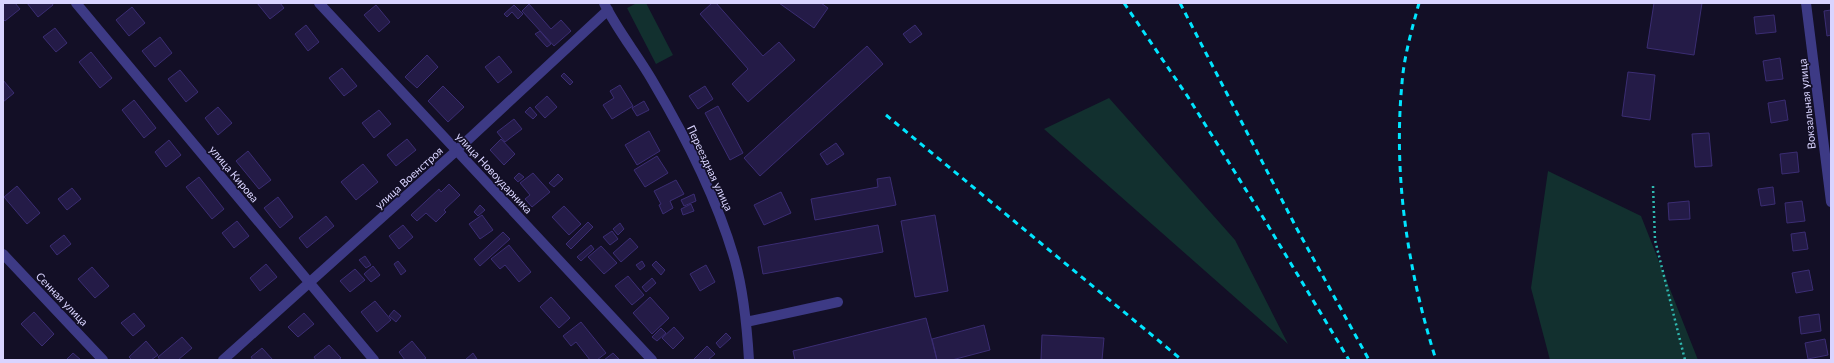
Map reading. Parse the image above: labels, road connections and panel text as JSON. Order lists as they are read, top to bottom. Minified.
{"streets":{"street":["Вокзальная улица","Переездная улица","улица Новоударника","улица Кирова","улица Военстроя","Сенная улица"]},"crossings":[["Переездная улица","улица Военстроя"],["улица Новоударника","улица Военстроя"],["улица Кирова","улица Военстроя"]]}
